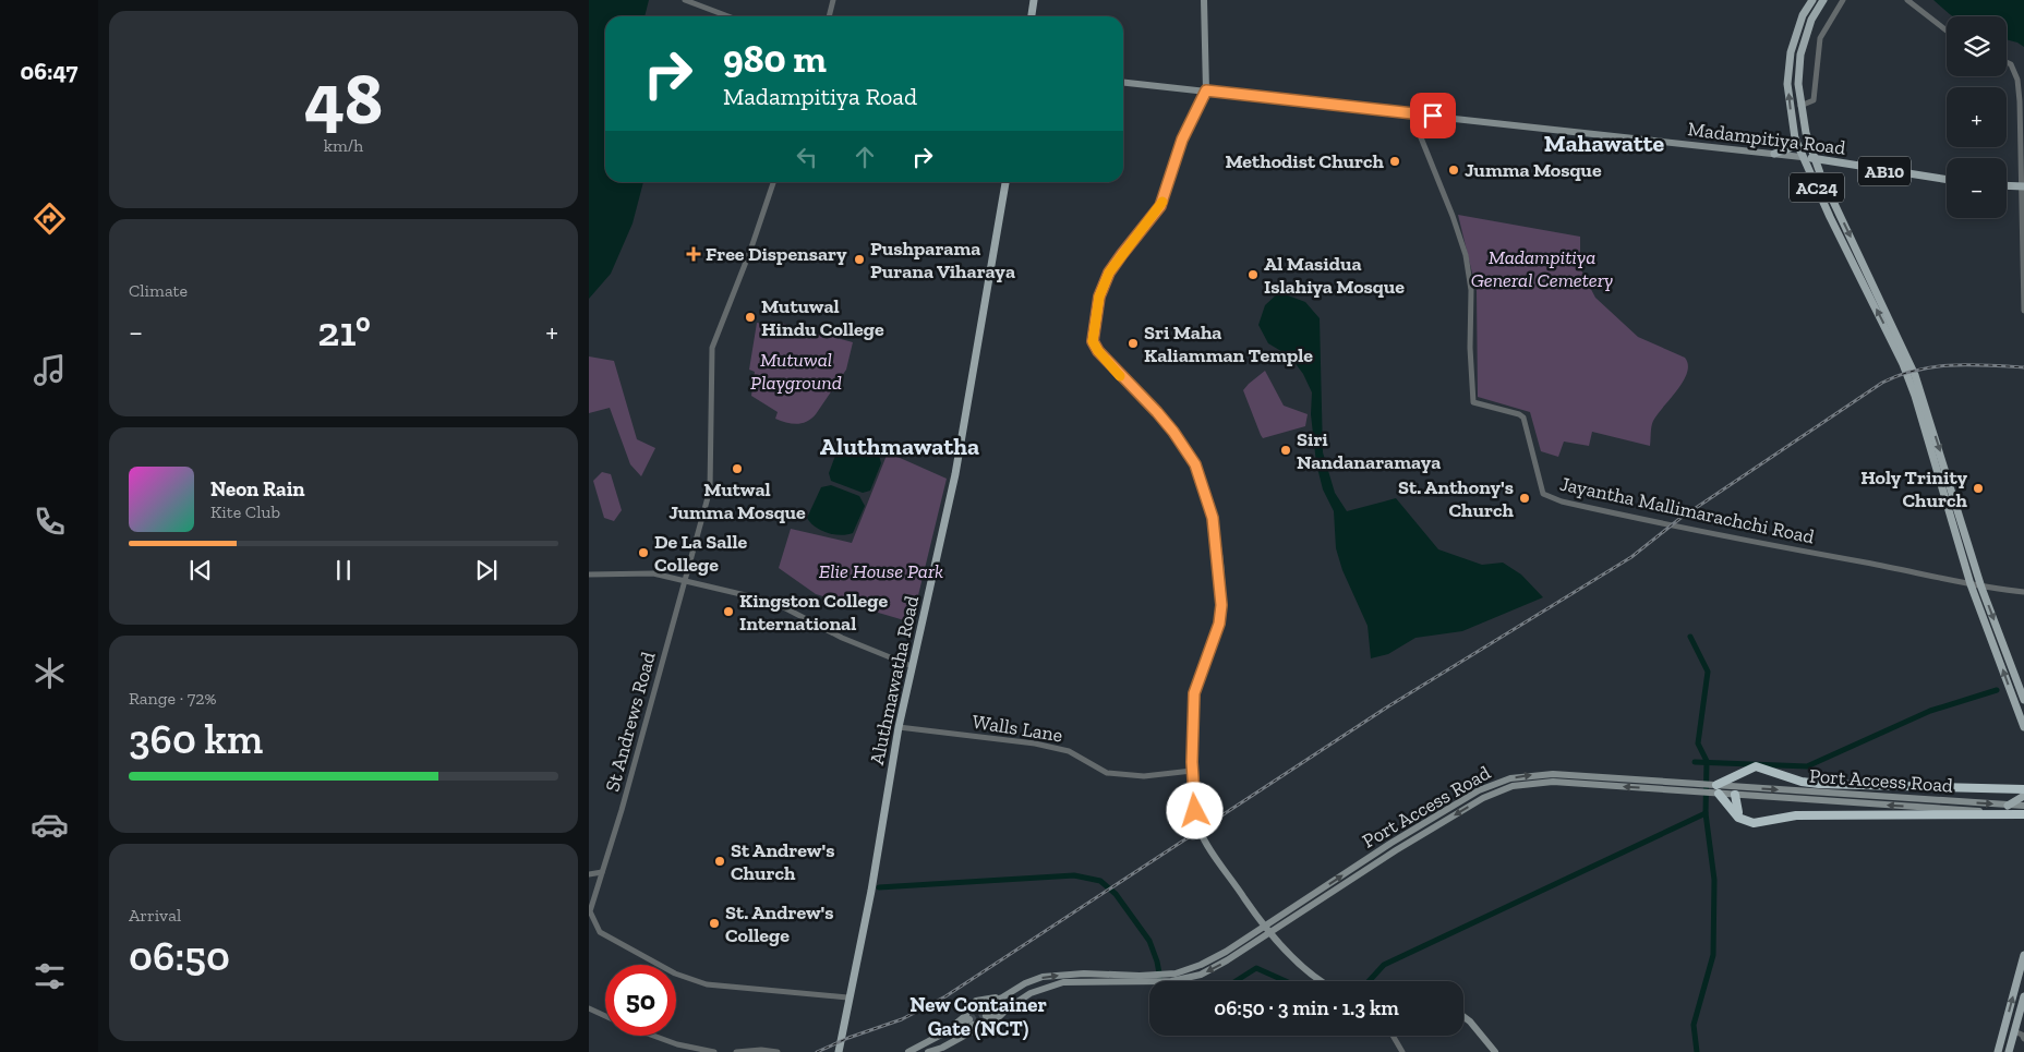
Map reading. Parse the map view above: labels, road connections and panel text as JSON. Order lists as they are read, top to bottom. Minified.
{"streets":{"main road":["Madampitiya Road","AB10","AC24","Aluthmawatha Road","Port Access Road"],"street":["Jayantha Mallimarachchi Road","St Andrews Road","Walls Lane"]},"crossings":[["Madampitiya Road","AC24"],["Madampitiya Road","Jayantha Mallimarachchi Road"],["AC24","Jayantha Mallimarachchi Road"],["Aluthmawatha Road","St Andrews Road"],["Aluthmawatha Road","Walls Lane"]],"districts":["Mahawatte","Aluthmawatha","New Container Gate (NCT)"],"parks":["Madampitiya General Cemetery","Mutuwal Playground","Elie House Park"],"places":{"other":["Methodist Church","Jumma Mosque","Pushparama Purana Viharaya","Al Masidua Islahiya Mosque","Mutuwal Hindu College","Sri Maha Kaliamman Temple","Siri Nandanaramaya","Mutwal Jumma Mosque","Holy Trinity Church","St. Anthony's Church","De La Salle College","Kingston College International","St Andrew's Church","St. Andrew's College"],"health":["Free Dispensary"]},"page":{"tabs":"06:47","tile":[["48","km/h"],"Climate",["Range · 72%","360 km"],["Arrival","06:50"]],"map_buttons":["+","−"],"turn":["980 m","Madampitiya Road"],"heat":["−","21°","+"],"song":["Neon Rain","Kite Club"],"limit":"50","trip":"06:50 · 3 min · 1.3 km"}}
